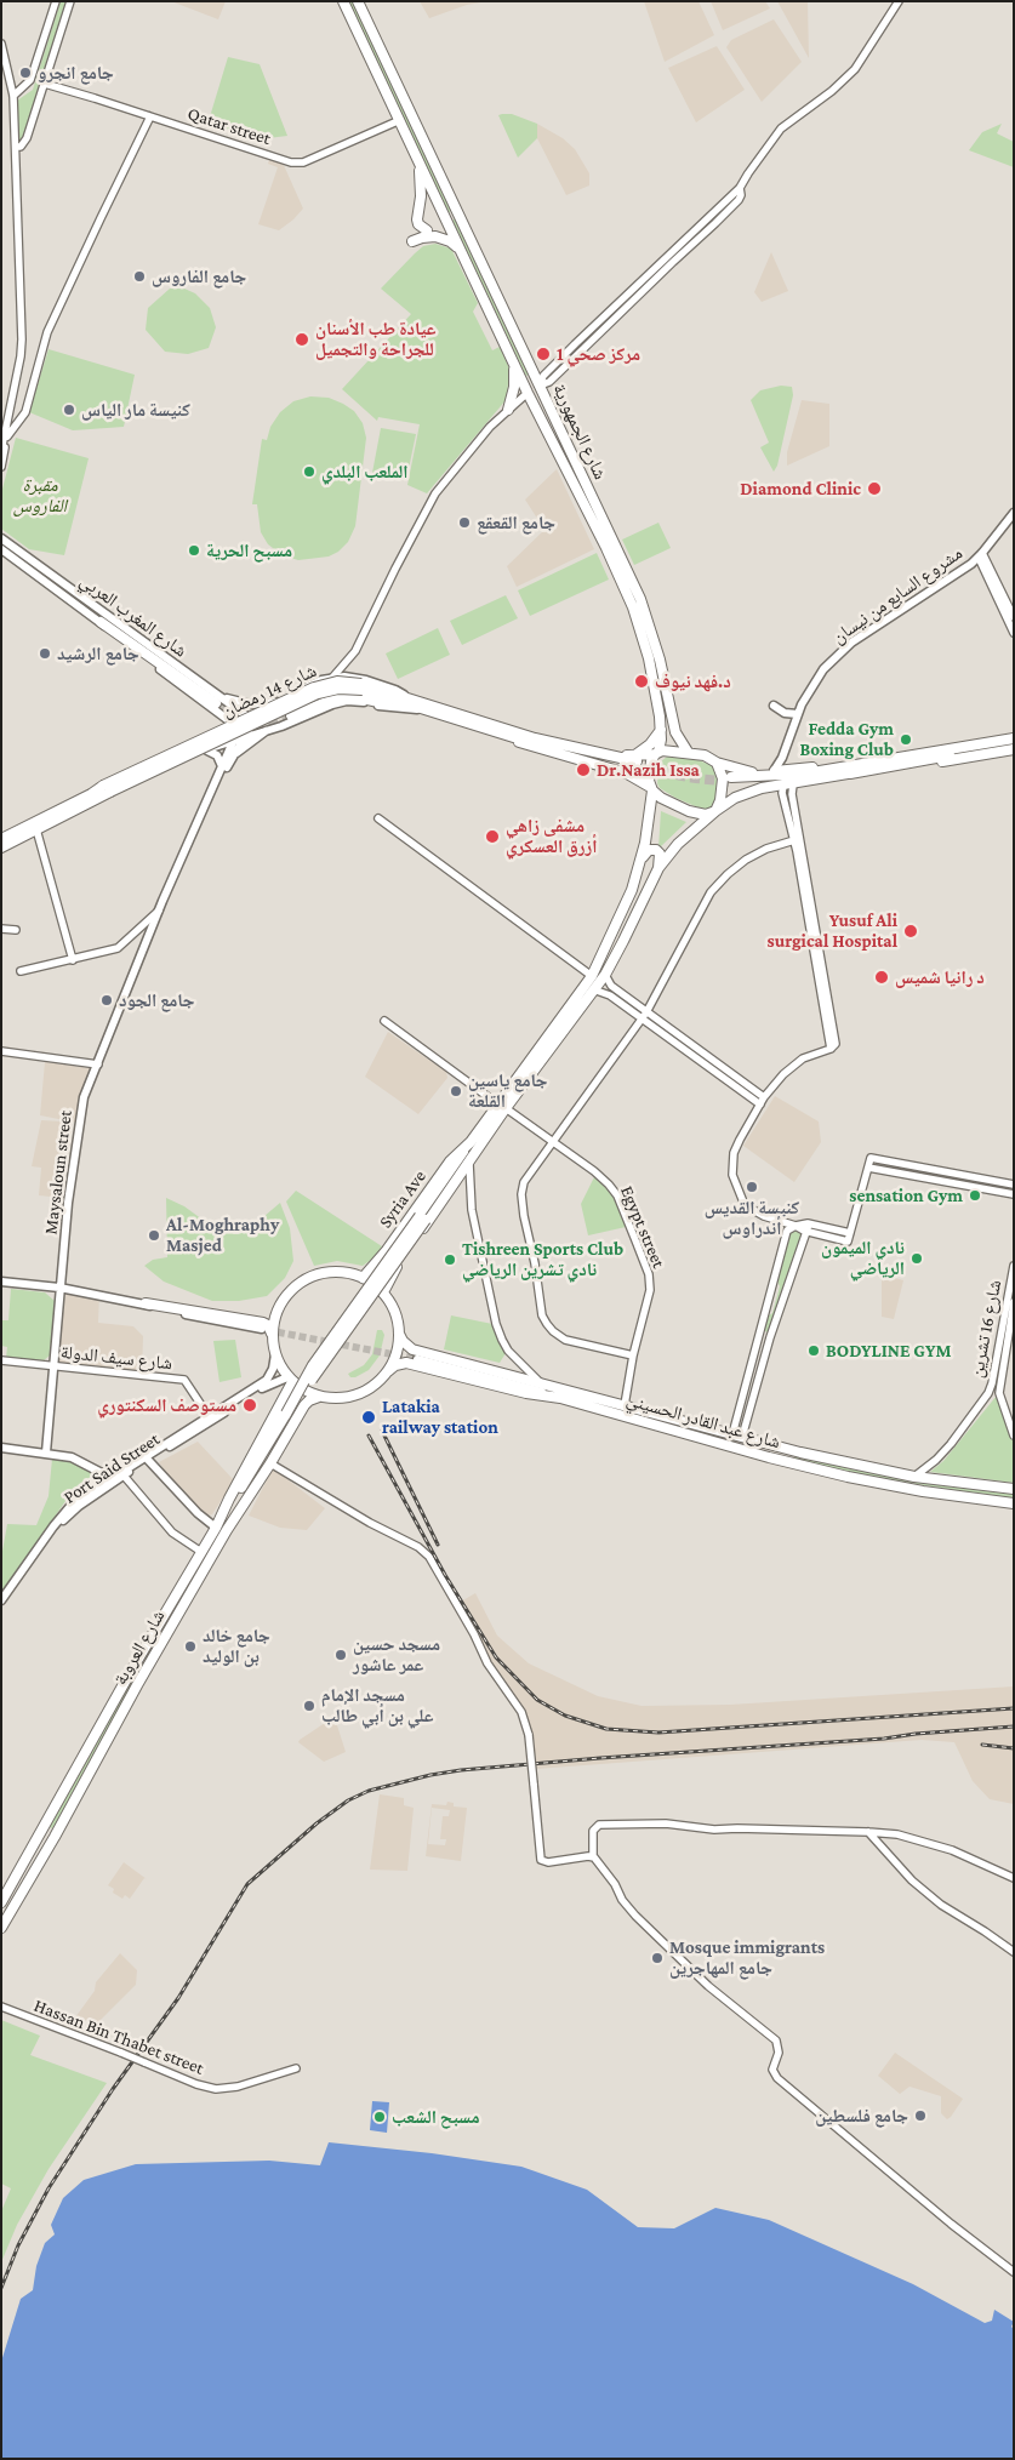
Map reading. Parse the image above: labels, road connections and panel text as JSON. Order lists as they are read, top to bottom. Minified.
{"streets":{"main road":["شارع الجمهورية","مشروع السابع من نيسان","شارع المغرب العربي","شارع 14 رمضان","Maysaloun street","Syria Ave","شارع عبد القادر الحسيني","Port Said Street","شارع العروبة"],"street":["Qatar street","Egypt street","شارع 16 تشرين","شارع سيف الدولة","Hassan Bin Thabet street"]},"crossings":[["Qatar street","شارع الجمهورية"],["شارع الجمهورية","شارع 14 رمضان"],["شارع المغرب العربي","Maysaloun street"],["Maysaloun street","شارع سيف الدولة"],["Syria Ave","Port Said Street"],["Syria Ave","شارع العروبة"],["Egypt street","شارع عبد القادر الحسيني"],["شارع 16 تشرين","شارع عبد القادر الحسيني"],["Port Said Street","شارع العروبة"]],"parks":["مقبرة الفاروس"],"places":["جامع انجرو","جامع الفاروس","عيادة طب الأسنان للجراحة والتجميل","مركز صحي 1","كنيسة مار الياس","الملعب البلدي","Diamond Clinic","جامع القعقع","مسبح الحرية","جامع الرشيد","د.فهد نيوف","Fedda Gym Boxing Club","Dr.Nazih Issa","مشفى زاهي أزرق العسكري","Yusuf Ali surgical Hospital","د رانيا شميس","جامع الجود","جامع ياسين القلعة","كنيسة القديس أندراوس","sensation Gym","Al-Moghraphy Masjed","نادي الميمون الرياضي","Tishreen Sports Club نادي تشرين الرياضي","BODYLINE GYM","مستوصف السكنتوري","Latakia railway station","جامع خالد بن الوليد","مسجد حسين عمر عاشور","مسجد الإمام علي بن أبي طالب","Mosque immigrants جامع المهاجرين","جامع فلسطين","مسبح الشعب"]}
